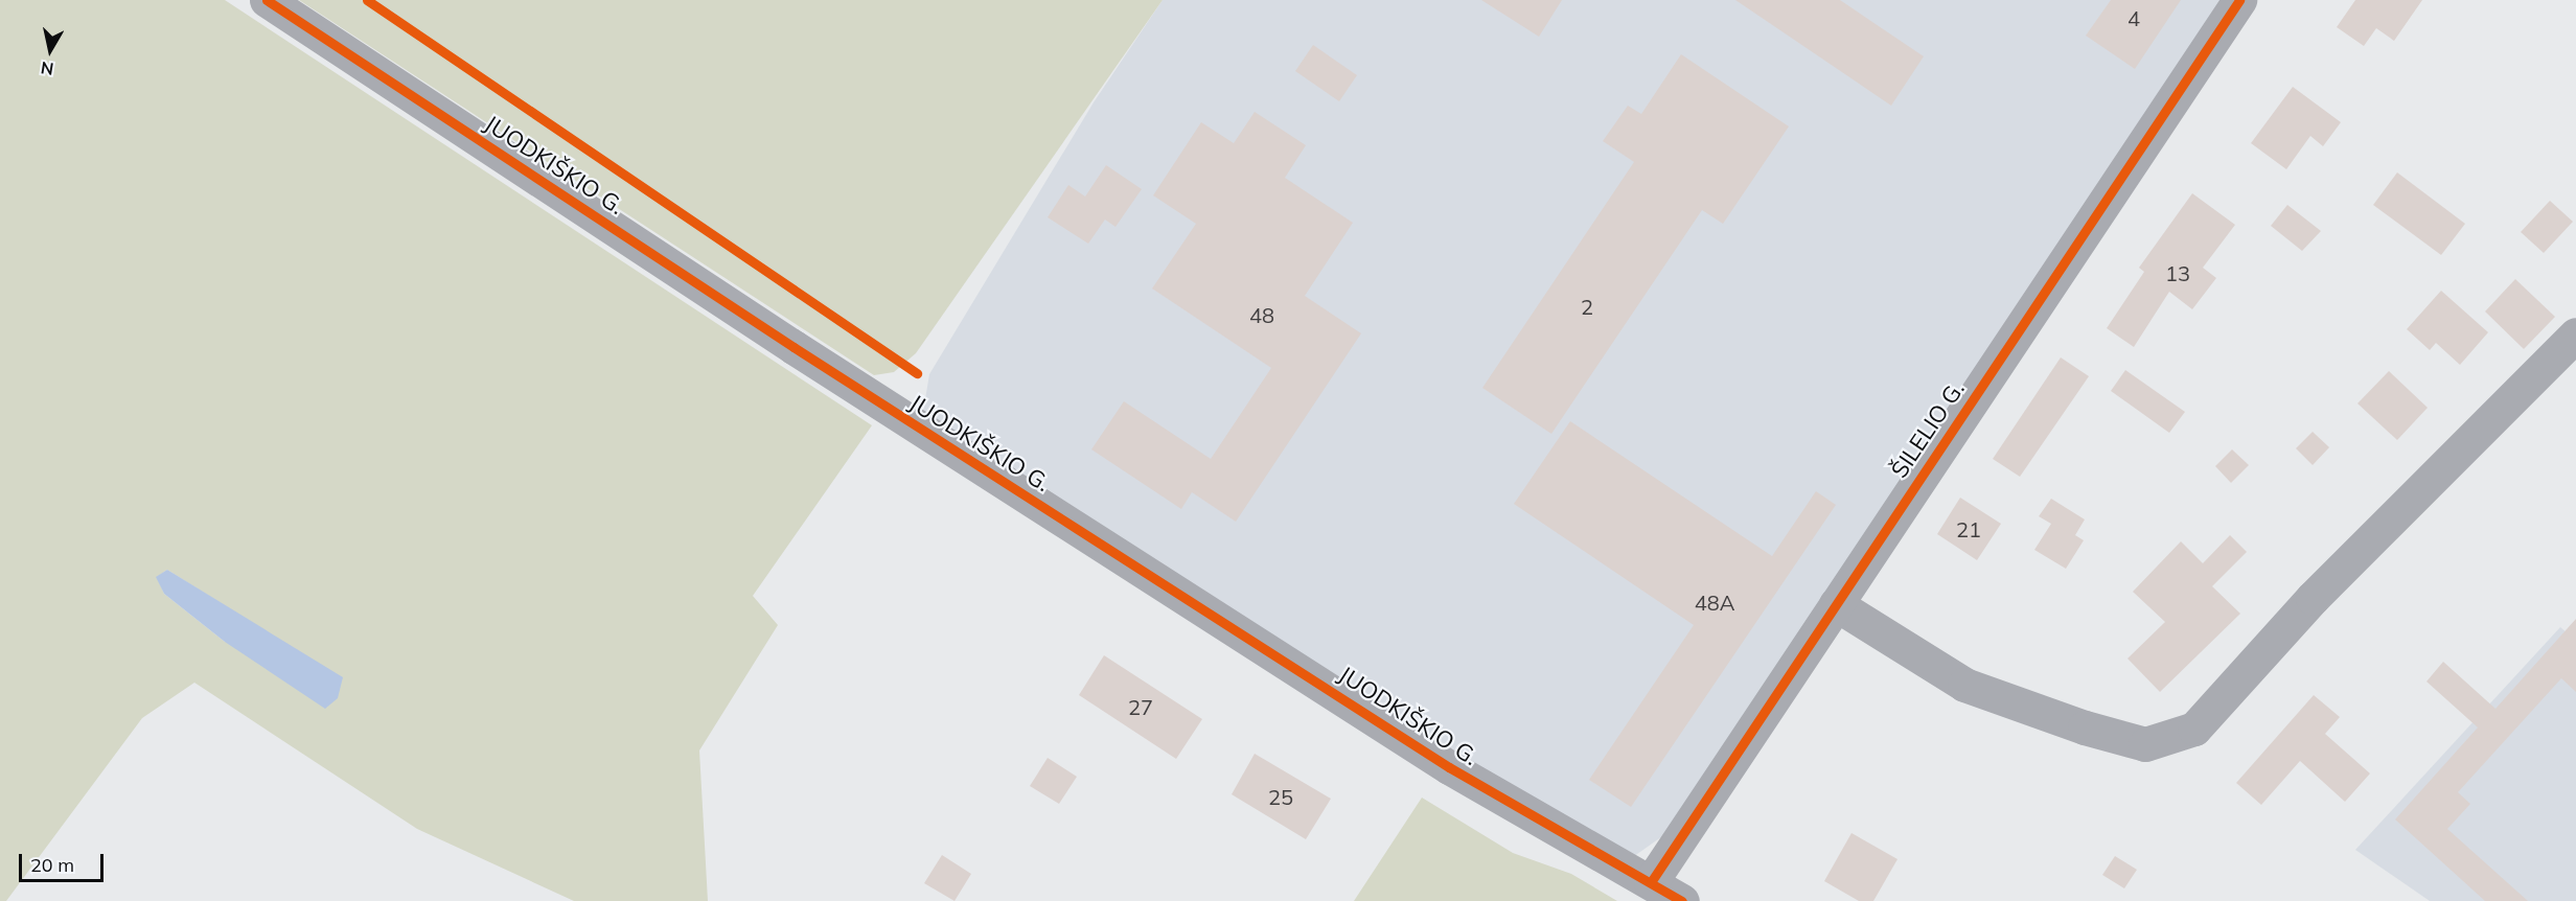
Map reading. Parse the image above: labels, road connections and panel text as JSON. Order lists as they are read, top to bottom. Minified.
{"streets":{"street":["JUODKIŠKIO G.","ŠILELIO G."]},"crossings":[["JUODKIŠKIO G.","ŠILELIO G."]],"house_numbers":["4","13","2","48","21","48A","27","25"],"scale_bar":"20 m","north":"bottom"}
